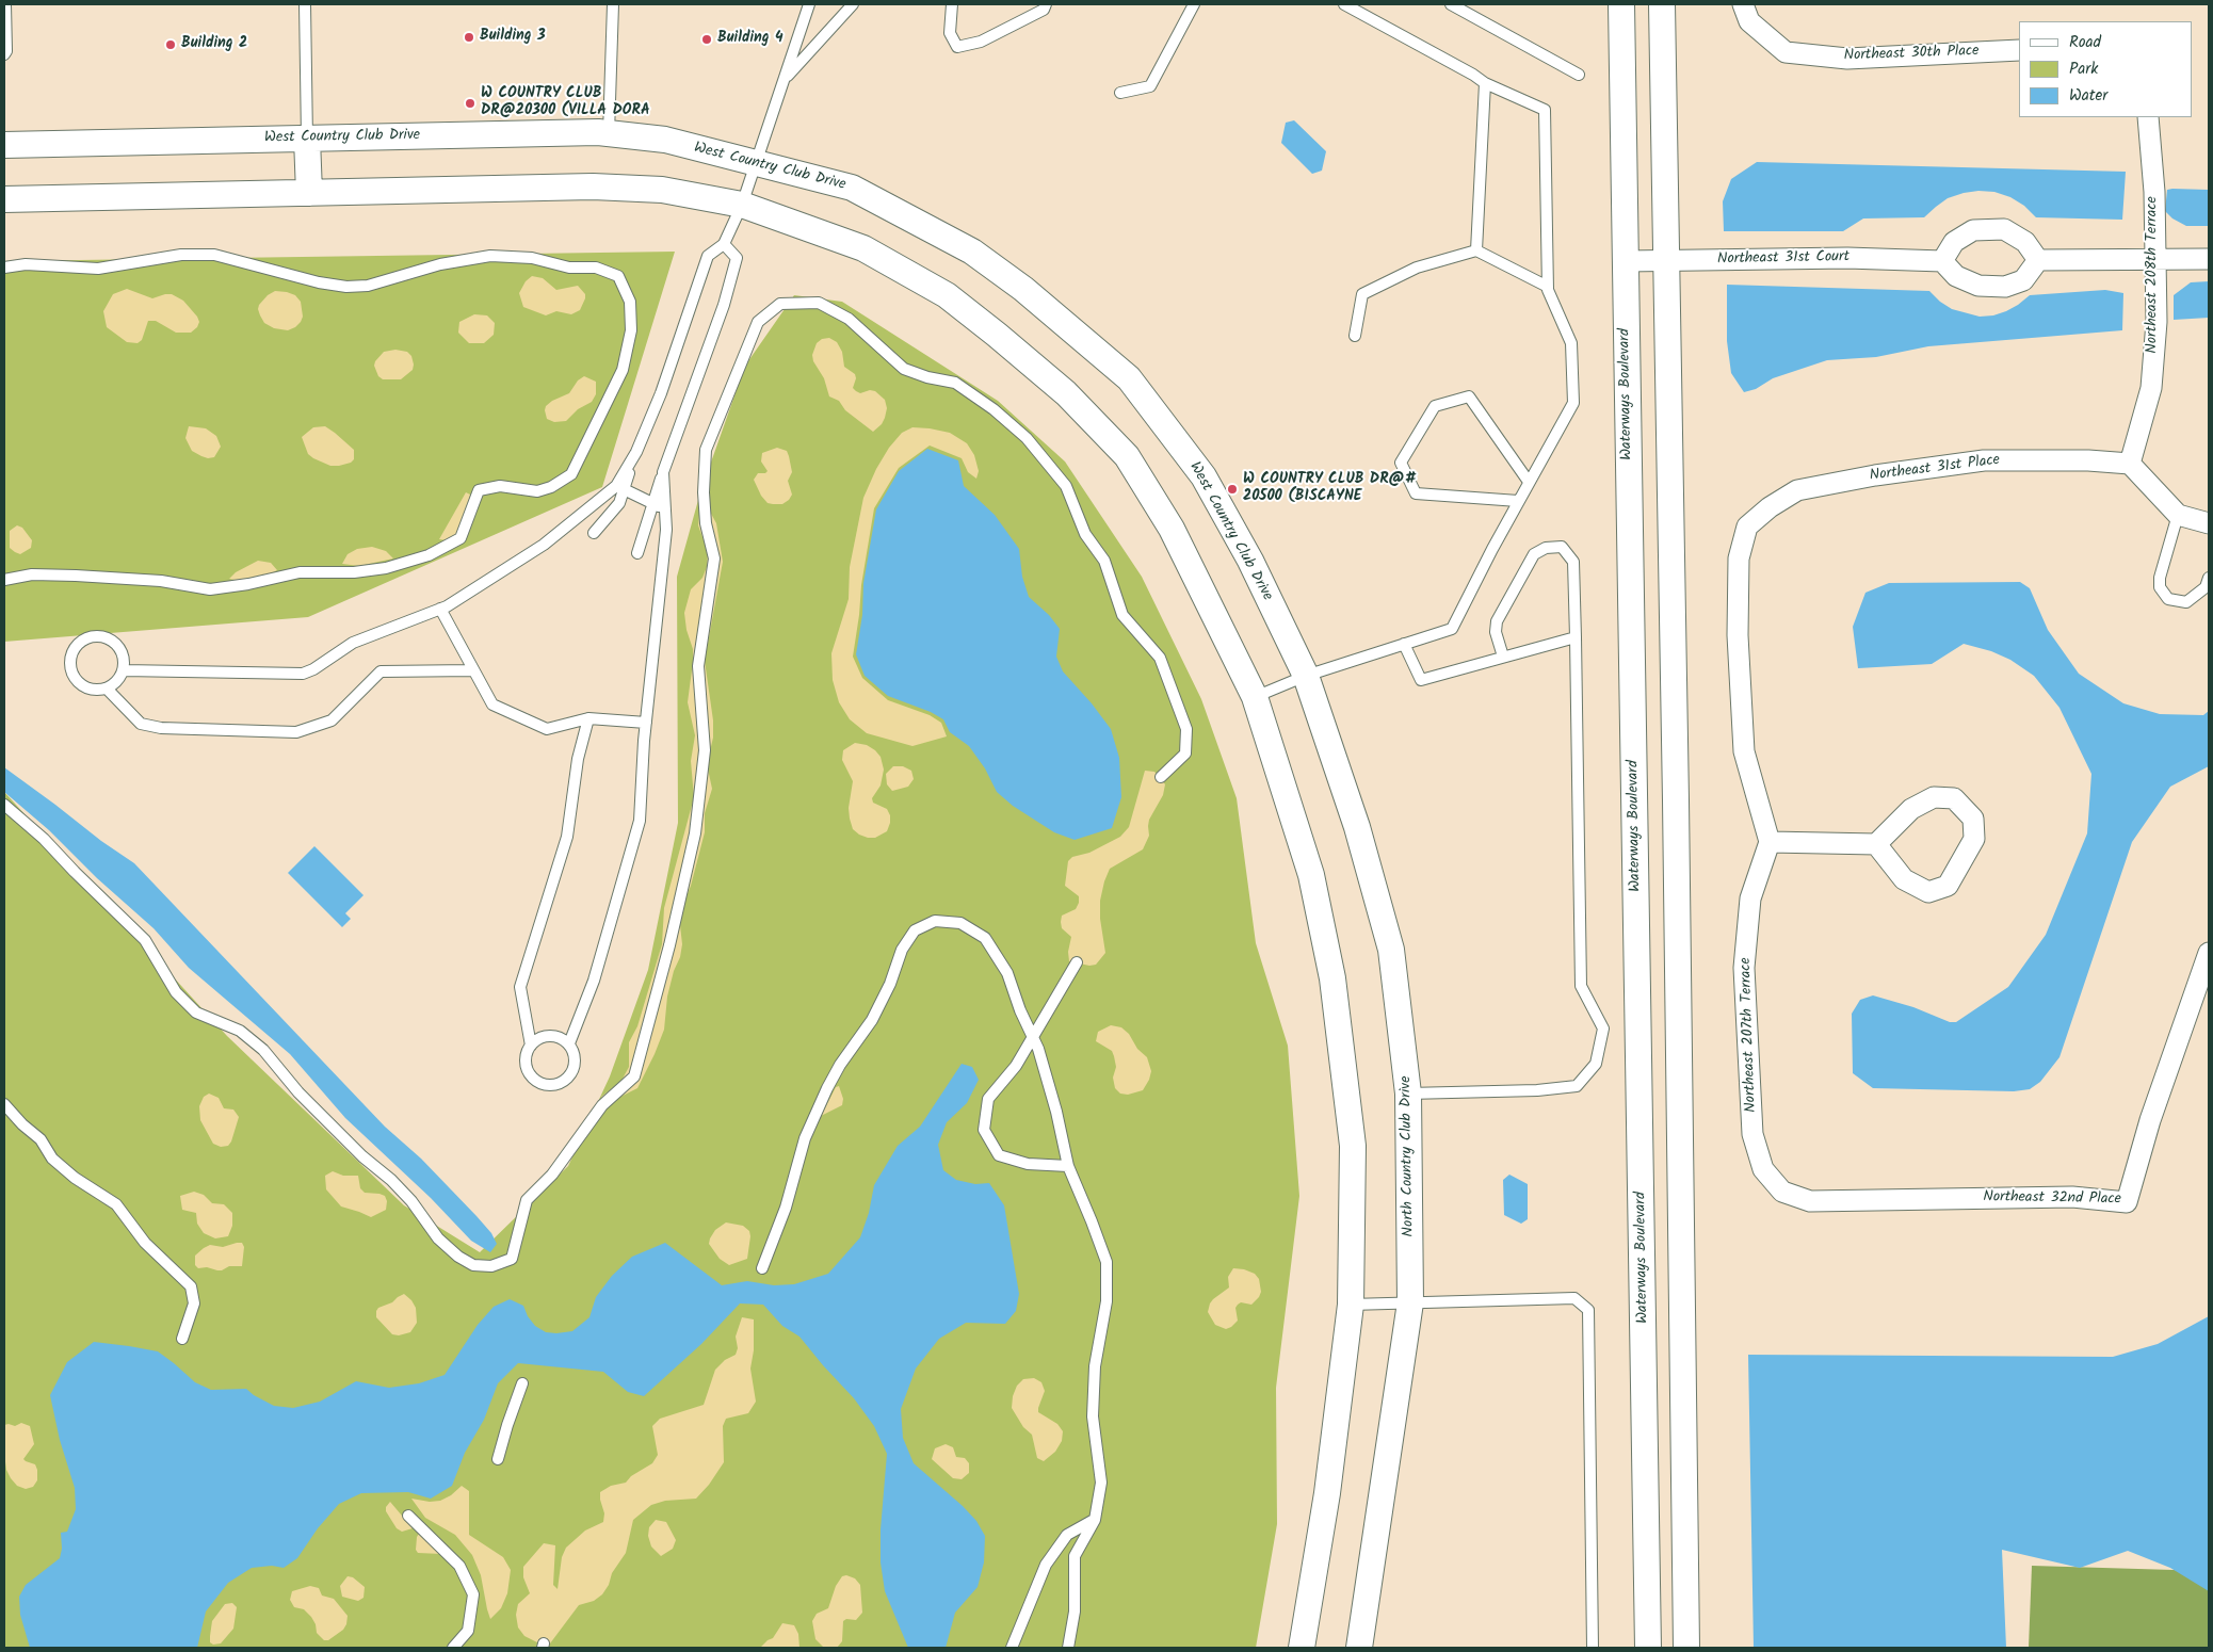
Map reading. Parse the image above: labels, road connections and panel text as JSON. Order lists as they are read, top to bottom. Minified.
{"streets":{"street":["Northeast 30th Place","West Country Club Drive","Northeast 31st Court","Northeast 208th Terrace","Waterways Boulevard","Northeast 31st Place","Northeast 207th Terrace","North Country Club Drive","Northeast 32nd Place"]},"crossings":[["West Country Club Drive","North Country Club Drive"],["Northeast 31st Court","Waterways Boulevard"],["Northeast 208th Terrace","Northeast 31st Place"],["Northeast 31st Place","Northeast 207th Terrace"],["Northeast 207th Terrace","Northeast 32nd Place"]],"places":["Building 3","Building 4","Building 2","W COUNTRY CLUB DR@20300 (VILLA DORA","W COUNTRY CLUB DR@# 20500 (BISCAYNE"],"legend":["Road","Park","Water"]}
